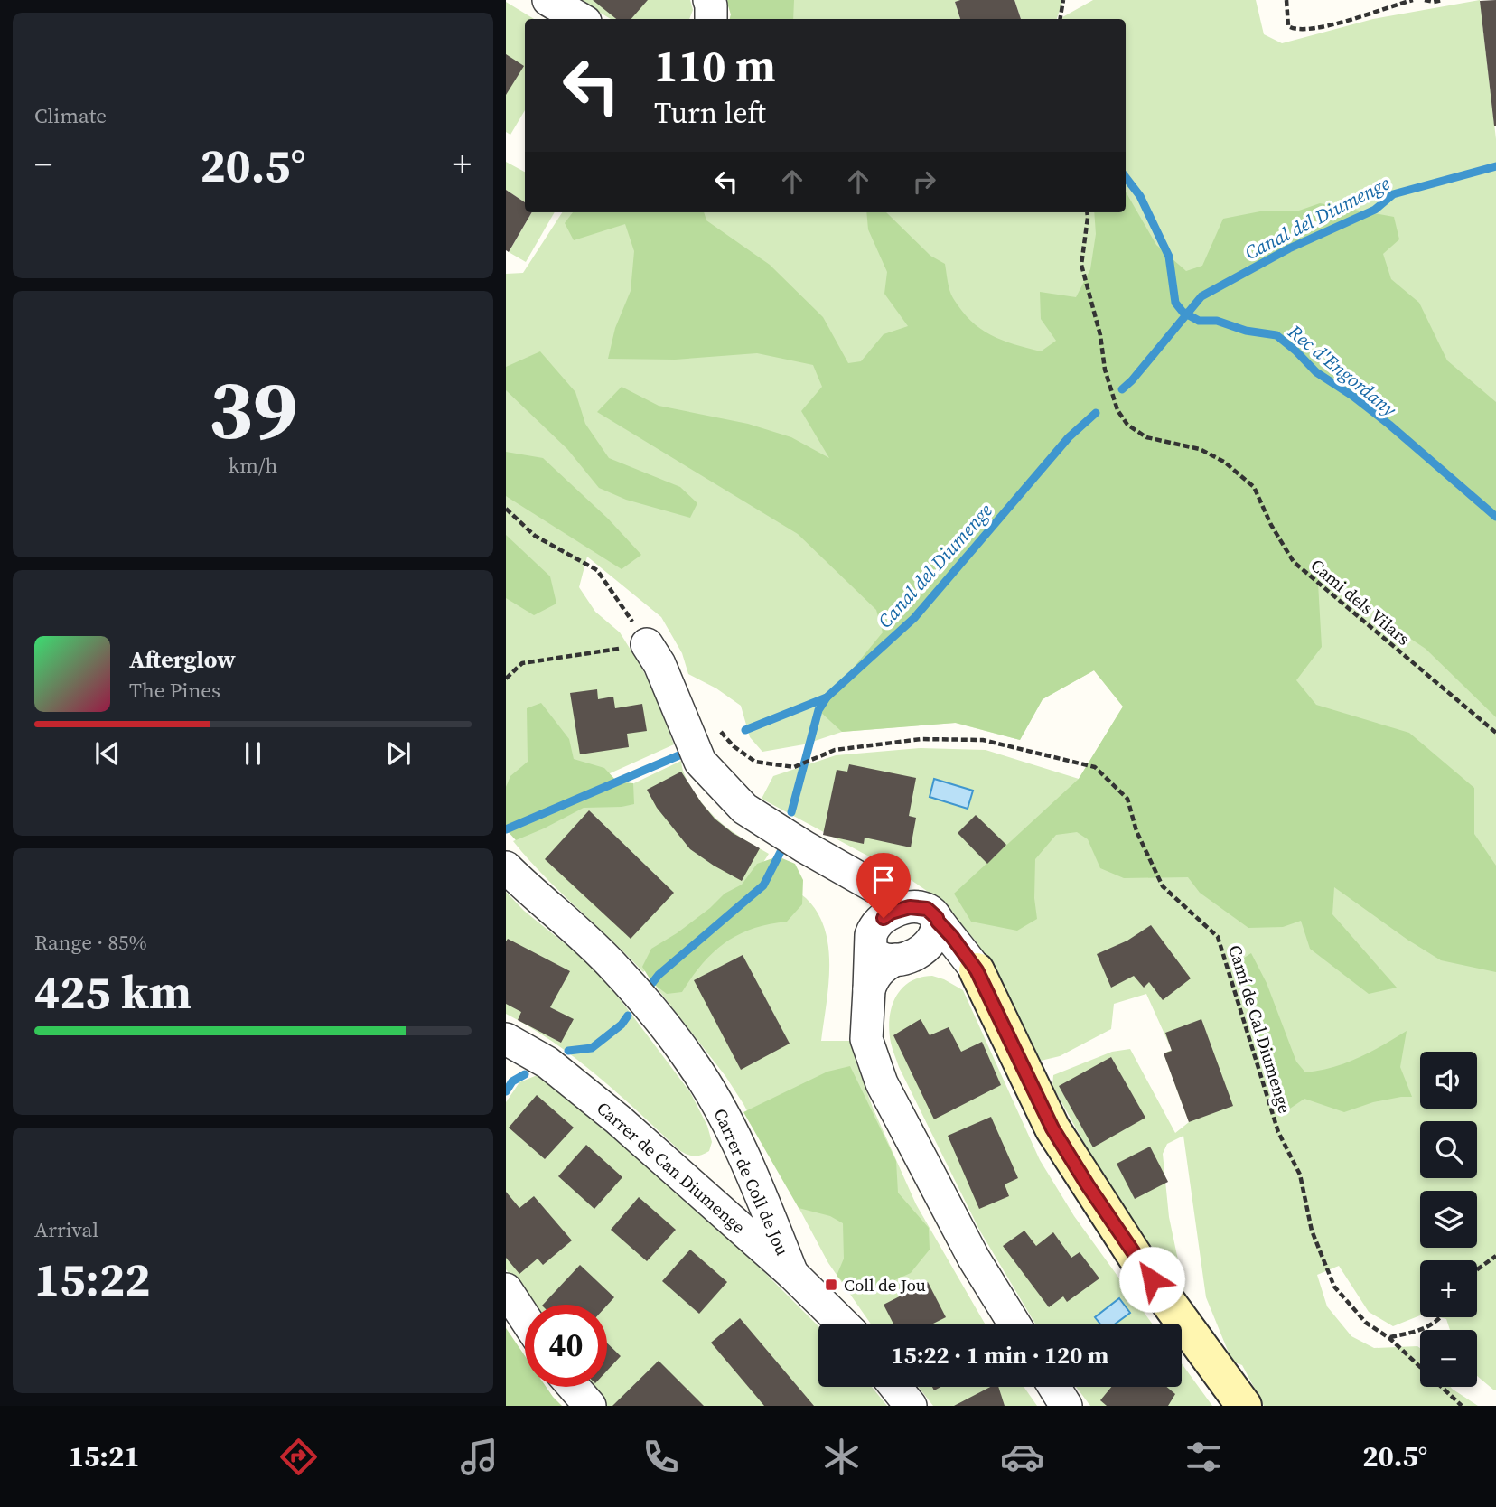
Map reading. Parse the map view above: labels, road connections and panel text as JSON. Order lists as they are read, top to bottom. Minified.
{"streets":{"street":["Carrer de Can Diumenge","Carrer de Coll de Jou"],"path":["Cami dels Vilars","Camí de Cal Diumenge"]},"crossings":[["Carrer de Can Diumenge","Carrer de Coll de Jou"]],"water":["Canal del Diumenge","Rec d'Engordany"],"places":{"transit":["Coll de Jou"]},"page":{"tile":["Climate",["39","km/h"],["Range · 85%","425 km"],["Arrival","15:22"]],"turn":["110 m","Turn left"],"heat":["−","20.5°","+"],"song":["Afterglow","The Pines"],"map_buttons":["+","−"],"limit":"40","trip":"15:22 · 1 min · 120 m","tabs":["15:21","20.5°"]}}
